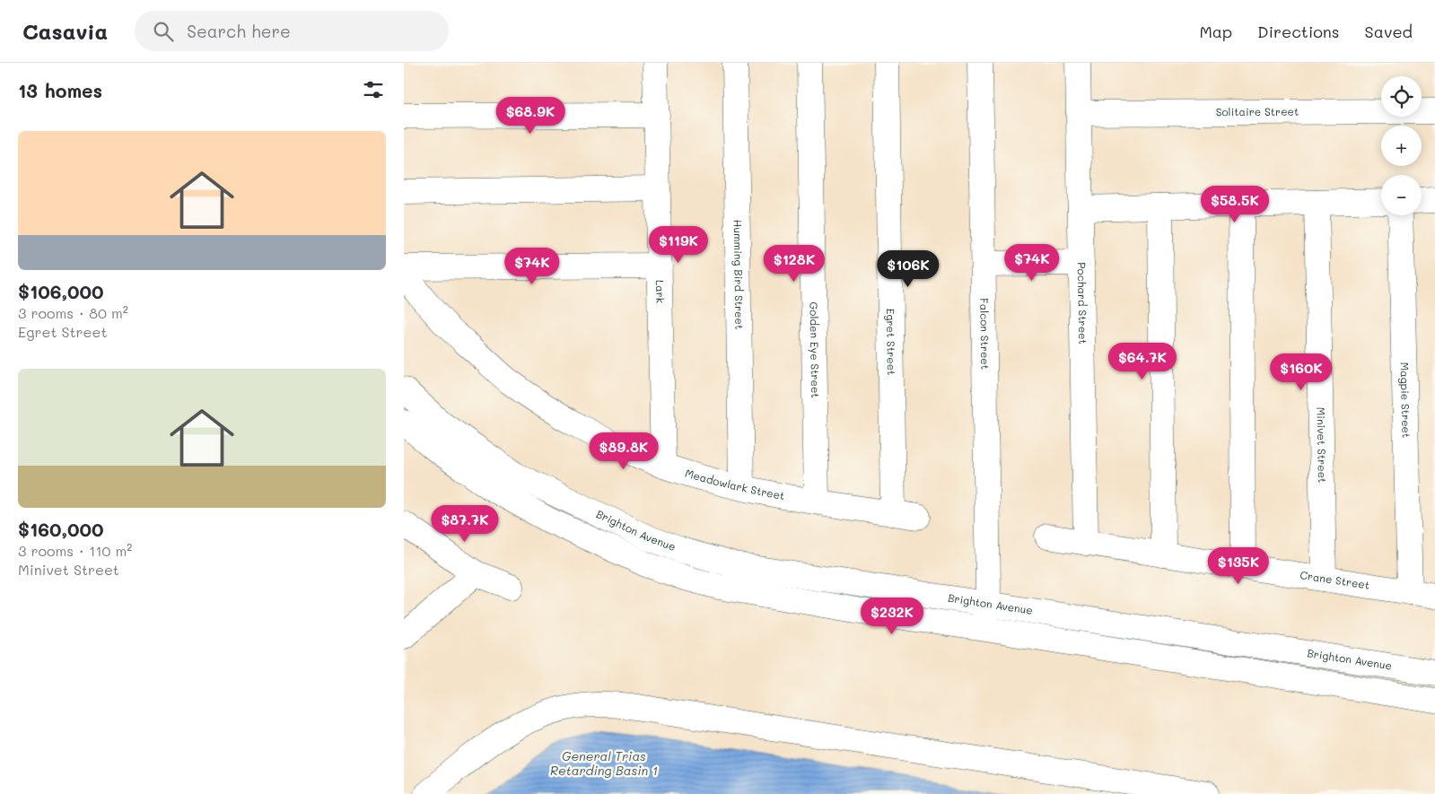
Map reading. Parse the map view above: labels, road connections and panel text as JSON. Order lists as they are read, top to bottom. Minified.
{"streets":{"street":["Solitaire Street","Humming Bird Street","Lark","Pochard Street","Falcon Street","Egret Street","Golden Eye Street","Magpie Street","Minivet Street","Meadowlark Street","Brighton Avenue","Crane Street"]},"crossings":[["Solitaire Street","Pochard Street"],["Humming Bird Street","Meadowlark Street"],["Lark","Meadowlark Street"],["Pochard Street","Crane Street"],["Falcon Street","Brighton Avenue"],["Egret Street","Meadowlark Street"],["Golden Eye Street","Meadowlark Street"],["Magpie Street","Crane Street"],["Minivet Street","Crane Street"]],"water":["General Trias Retarding Basin 1"],"page":{"header":"Casavia","search":"Search here","nav":["Map","Directions","Saved"],"heading":"13 homes","map_buttons":["+","−"],"price":["$68.9K","$58.5K","$119K","$74K","$128K","$74K","$106K","$64.7K","$160K","$89.8K","$87.7K","$135K","$232K"],"list":[{"name":"$106,000","note":"3 rooms · 80 m² · Egret Street"},{"name":"$160,000","note":"3 rooms · 110 m² · Minivet Street"}]}}
